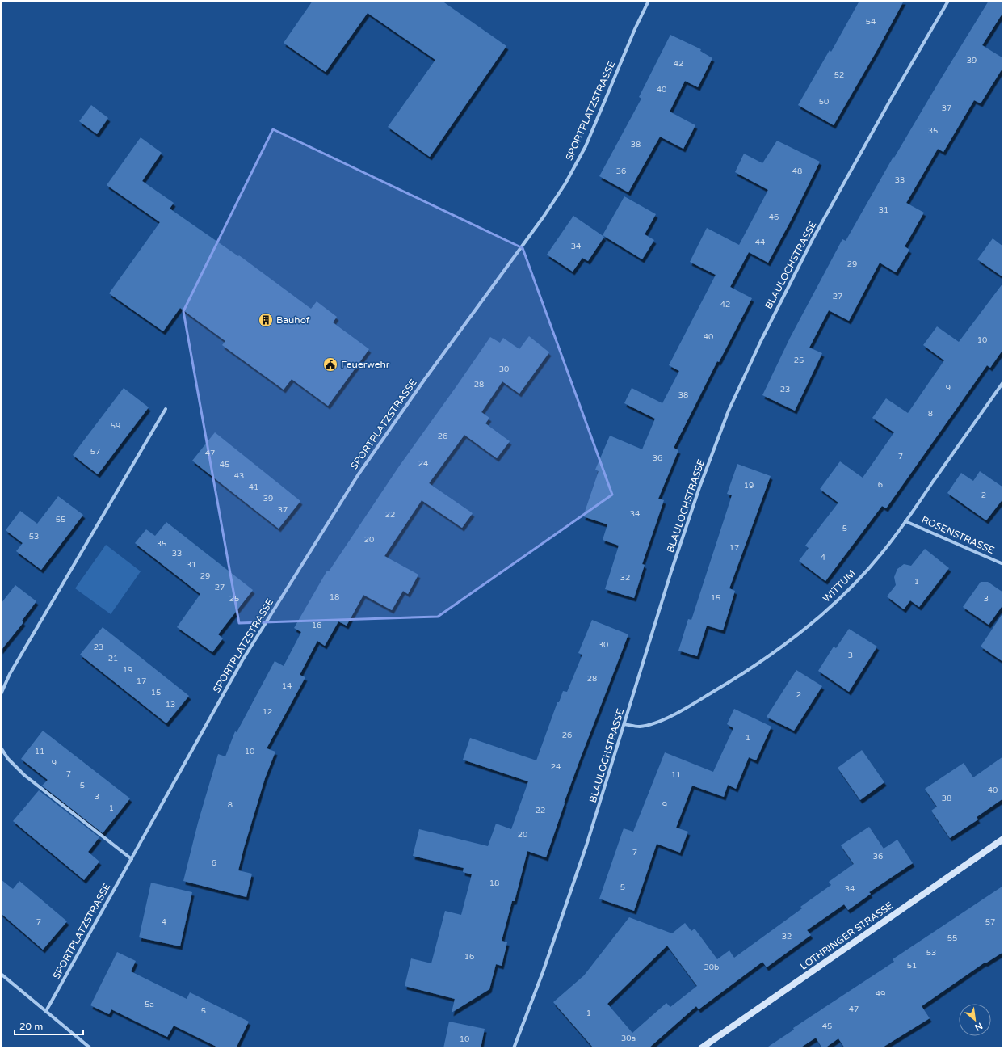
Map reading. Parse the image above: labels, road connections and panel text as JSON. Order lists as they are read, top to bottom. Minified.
{"streets":{"street":["SPORTPLATZSTRASSE","BLAULOCHSTRASSE","ROSENSTRASSE","WITTUM","LOTHRINGER STRASSE"]},"crossings":[["BLAULOCHSTRASSE","WITTUM"],["ROSENSTRASSE","WITTUM"]],"places":{"building":["Bauhof"],"public building":["Feuerwehr"]},"house_numbers":["54","39","42","52","40","50","37","35","38","36","48","33","31","46","44","34","29","27","42","40","10","25","30","28","9","23","38","8","59","26","57","47","7","36","24","45","43","6","19","41","2","39","37","34","22","55","5","53","20","35","17","33","4","31","29","32","1","27","18","15","25","3","16","30","23","3","21","19","28","17","14","15","2","13","12","26","1","11","10","9","24","7","11","5","40","3","38","8","9","1","22","20","7","36","6","18","5","34","7","4","57","32","55","53","16","51","30b","49","5a","47","5","1","45","30a","10"],"scale_bar":"20 m","north":"bottom right"}
